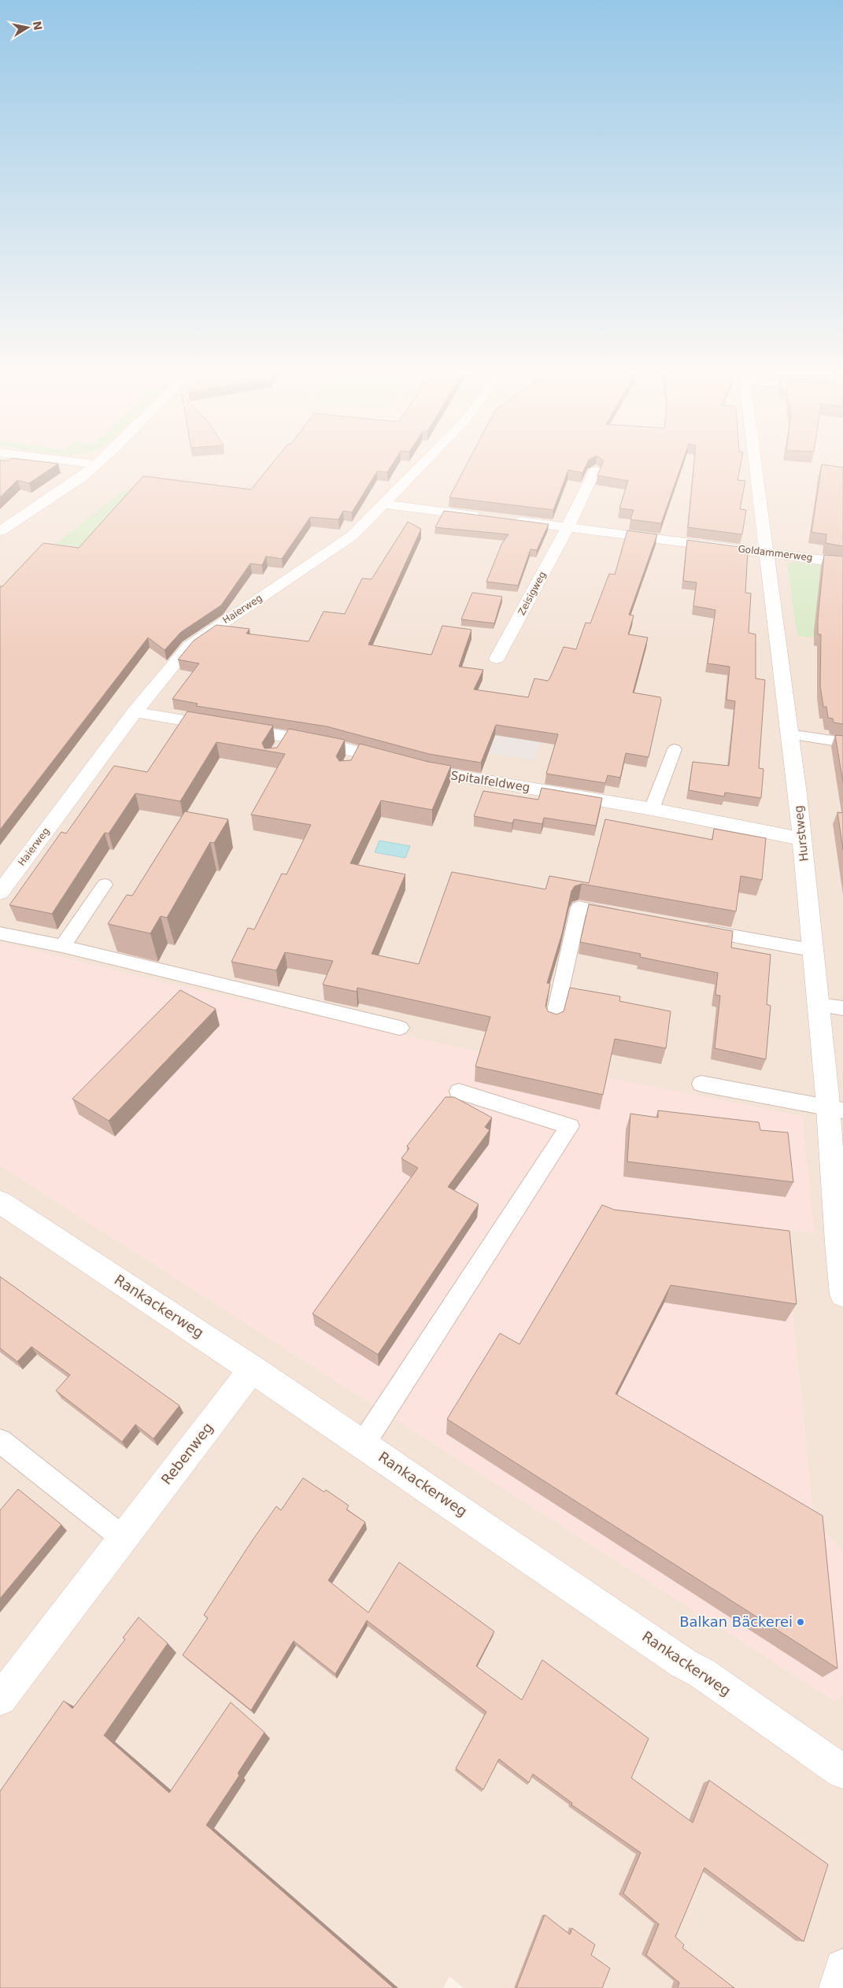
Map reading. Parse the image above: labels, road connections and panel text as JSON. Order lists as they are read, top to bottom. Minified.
{"streets":{"street":["Goldammerweg","Zeisigweg","Haierweg","Spitalfeldweg","Hurstweg","Rankackerweg","Rebenweg"]},"crossings":[["Goldammerweg","Zeisigweg"],["Goldammerweg","Hurstweg"],["Haierweg","Spitalfeldweg"],["Spitalfeldweg","Hurstweg"],["Rankackerweg","Rebenweg"]],"places":["Balkan Bäckerei"],"north":"right"}
